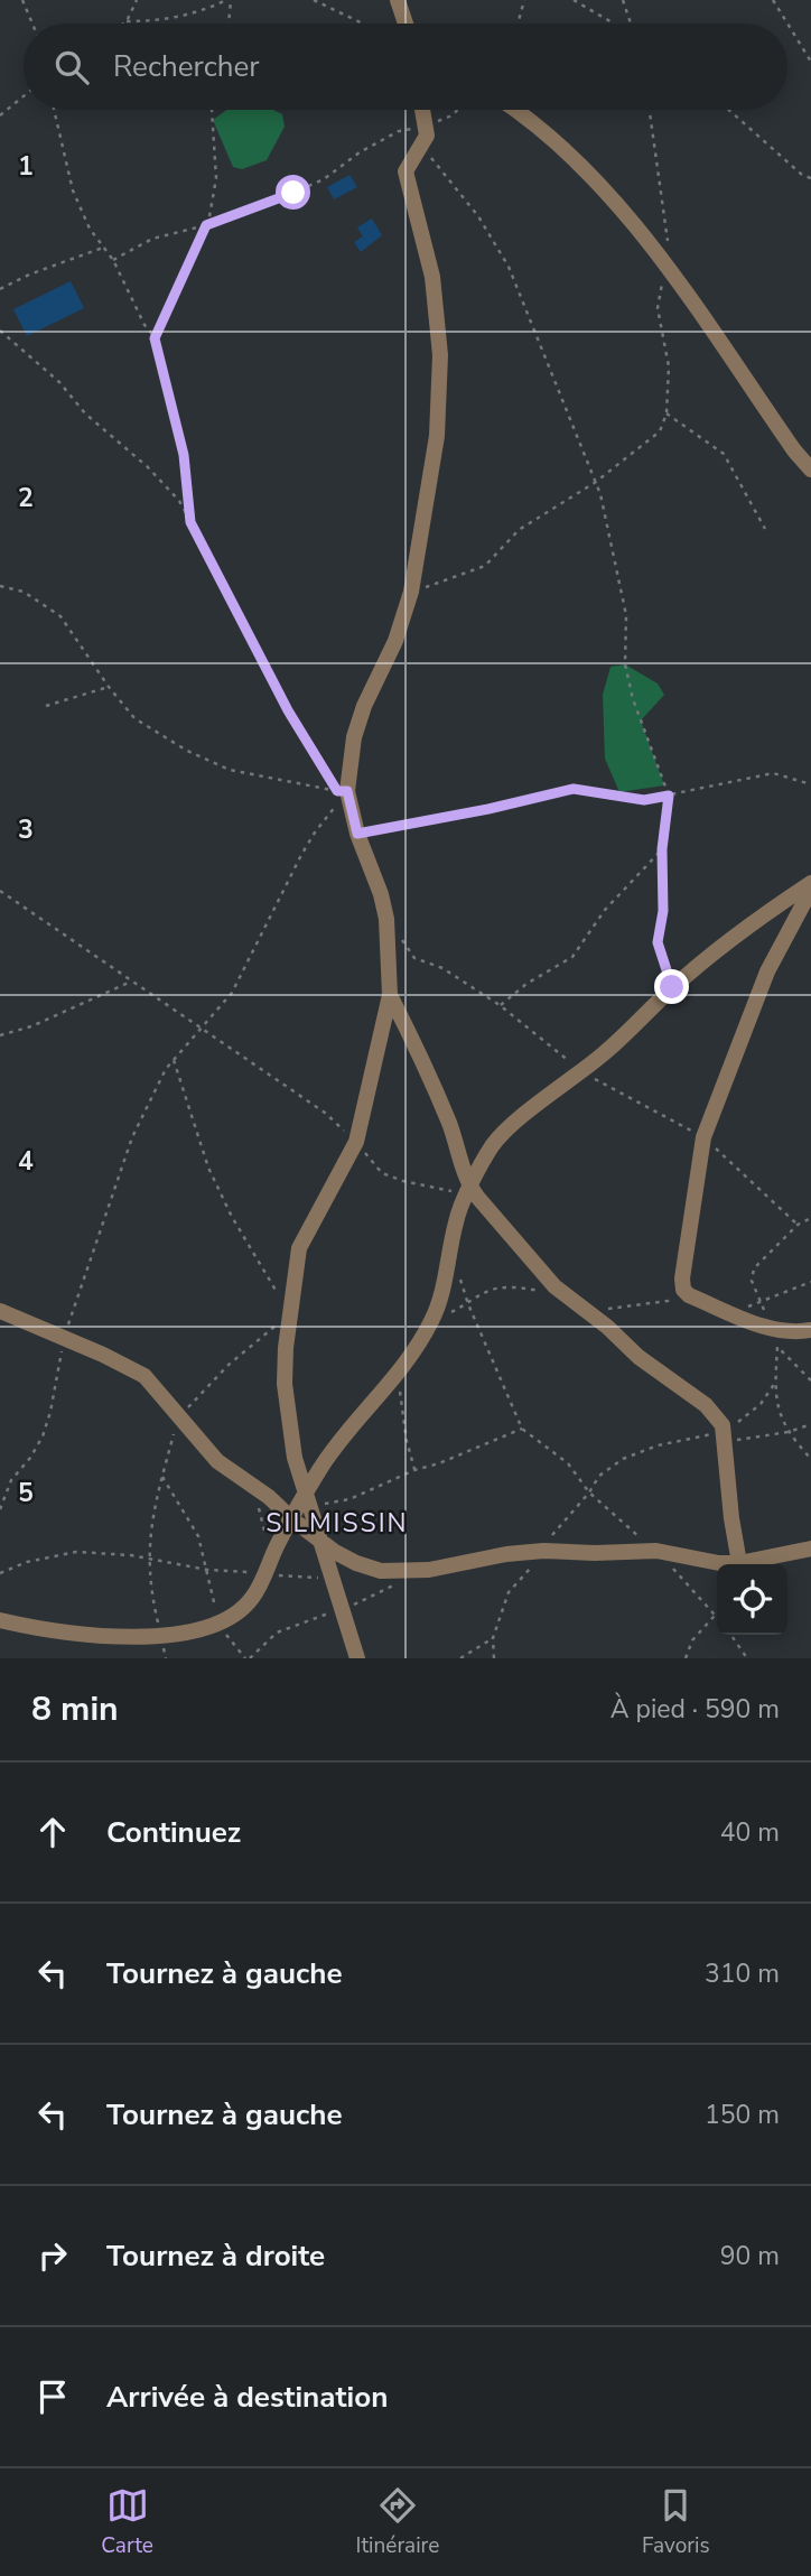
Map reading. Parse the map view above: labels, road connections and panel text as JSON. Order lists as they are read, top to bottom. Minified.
{"districts":["SILMISSIN"],"page":{"search":"Rechercher","heading":["8 min","À pied · 590 m"],"list":[["Continuez","40 m"],["Tournez à gauche","310 m"],["Tournez à gauche","150 m"],["Tournez à droite","90 m"],"Arrivée à destination"],"nav":["Carte","Itinéraire","Favoris"]},"grid":{"rows":["1","2","3","4","5"]}}
